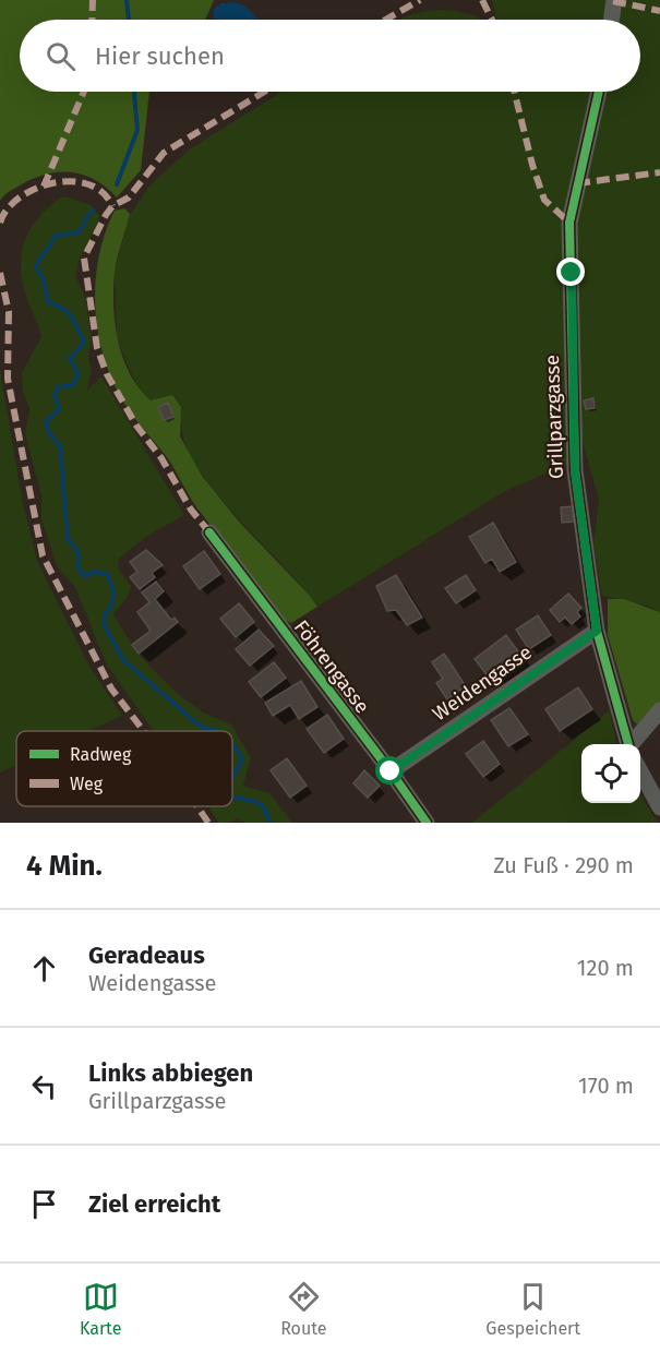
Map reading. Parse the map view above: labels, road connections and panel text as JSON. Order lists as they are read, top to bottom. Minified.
{"streets":{"street":["Grillparzgasse","Föhrengasse","Weidengasse"]},"crossings":[["Grillparzgasse","Weidengasse"],["Föhrengasse","Weidengasse"]],"legend":["Radweg","Weg"],"page":{"search":"Hier suchen","heading":["4 Min.","Zu Fuß · 290 m"],"list":[["Geradeaus","Weidengasse","120 m"],["Links abbiegen","Grillparzgasse","170 m"],"Ziel erreicht"],"nav":["Karte","Route","Gespeichert"]}}
